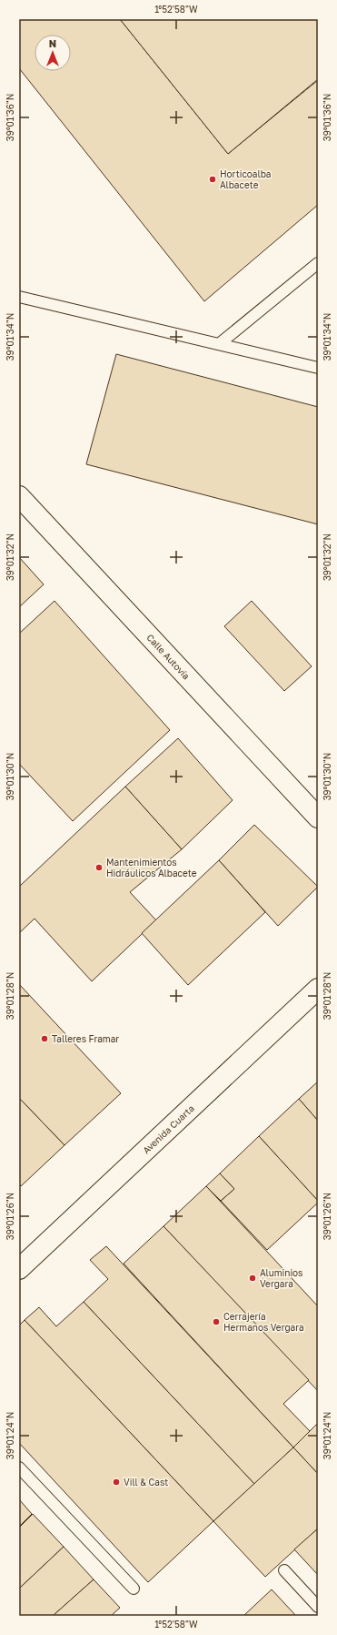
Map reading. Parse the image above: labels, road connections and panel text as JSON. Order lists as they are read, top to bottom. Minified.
{"streets":{"street":["Calle Autovía","Avenida Cuarta"]},"places":["Horticoalba Albacete","Mantenimientos Hidráulicos Albacete","Talleres Framar","Aluminios Vergara","Cerrajería Hermanos Vergara","Vill & Cast"],"north":"top","coordinates":["1°52'58\"W","39°01'36\"N","39°01'34\"N","39°01'32\"N","39°01'30\"N","39°01'28\"N","39°01'26\"N","39°01'24\"N"]}
